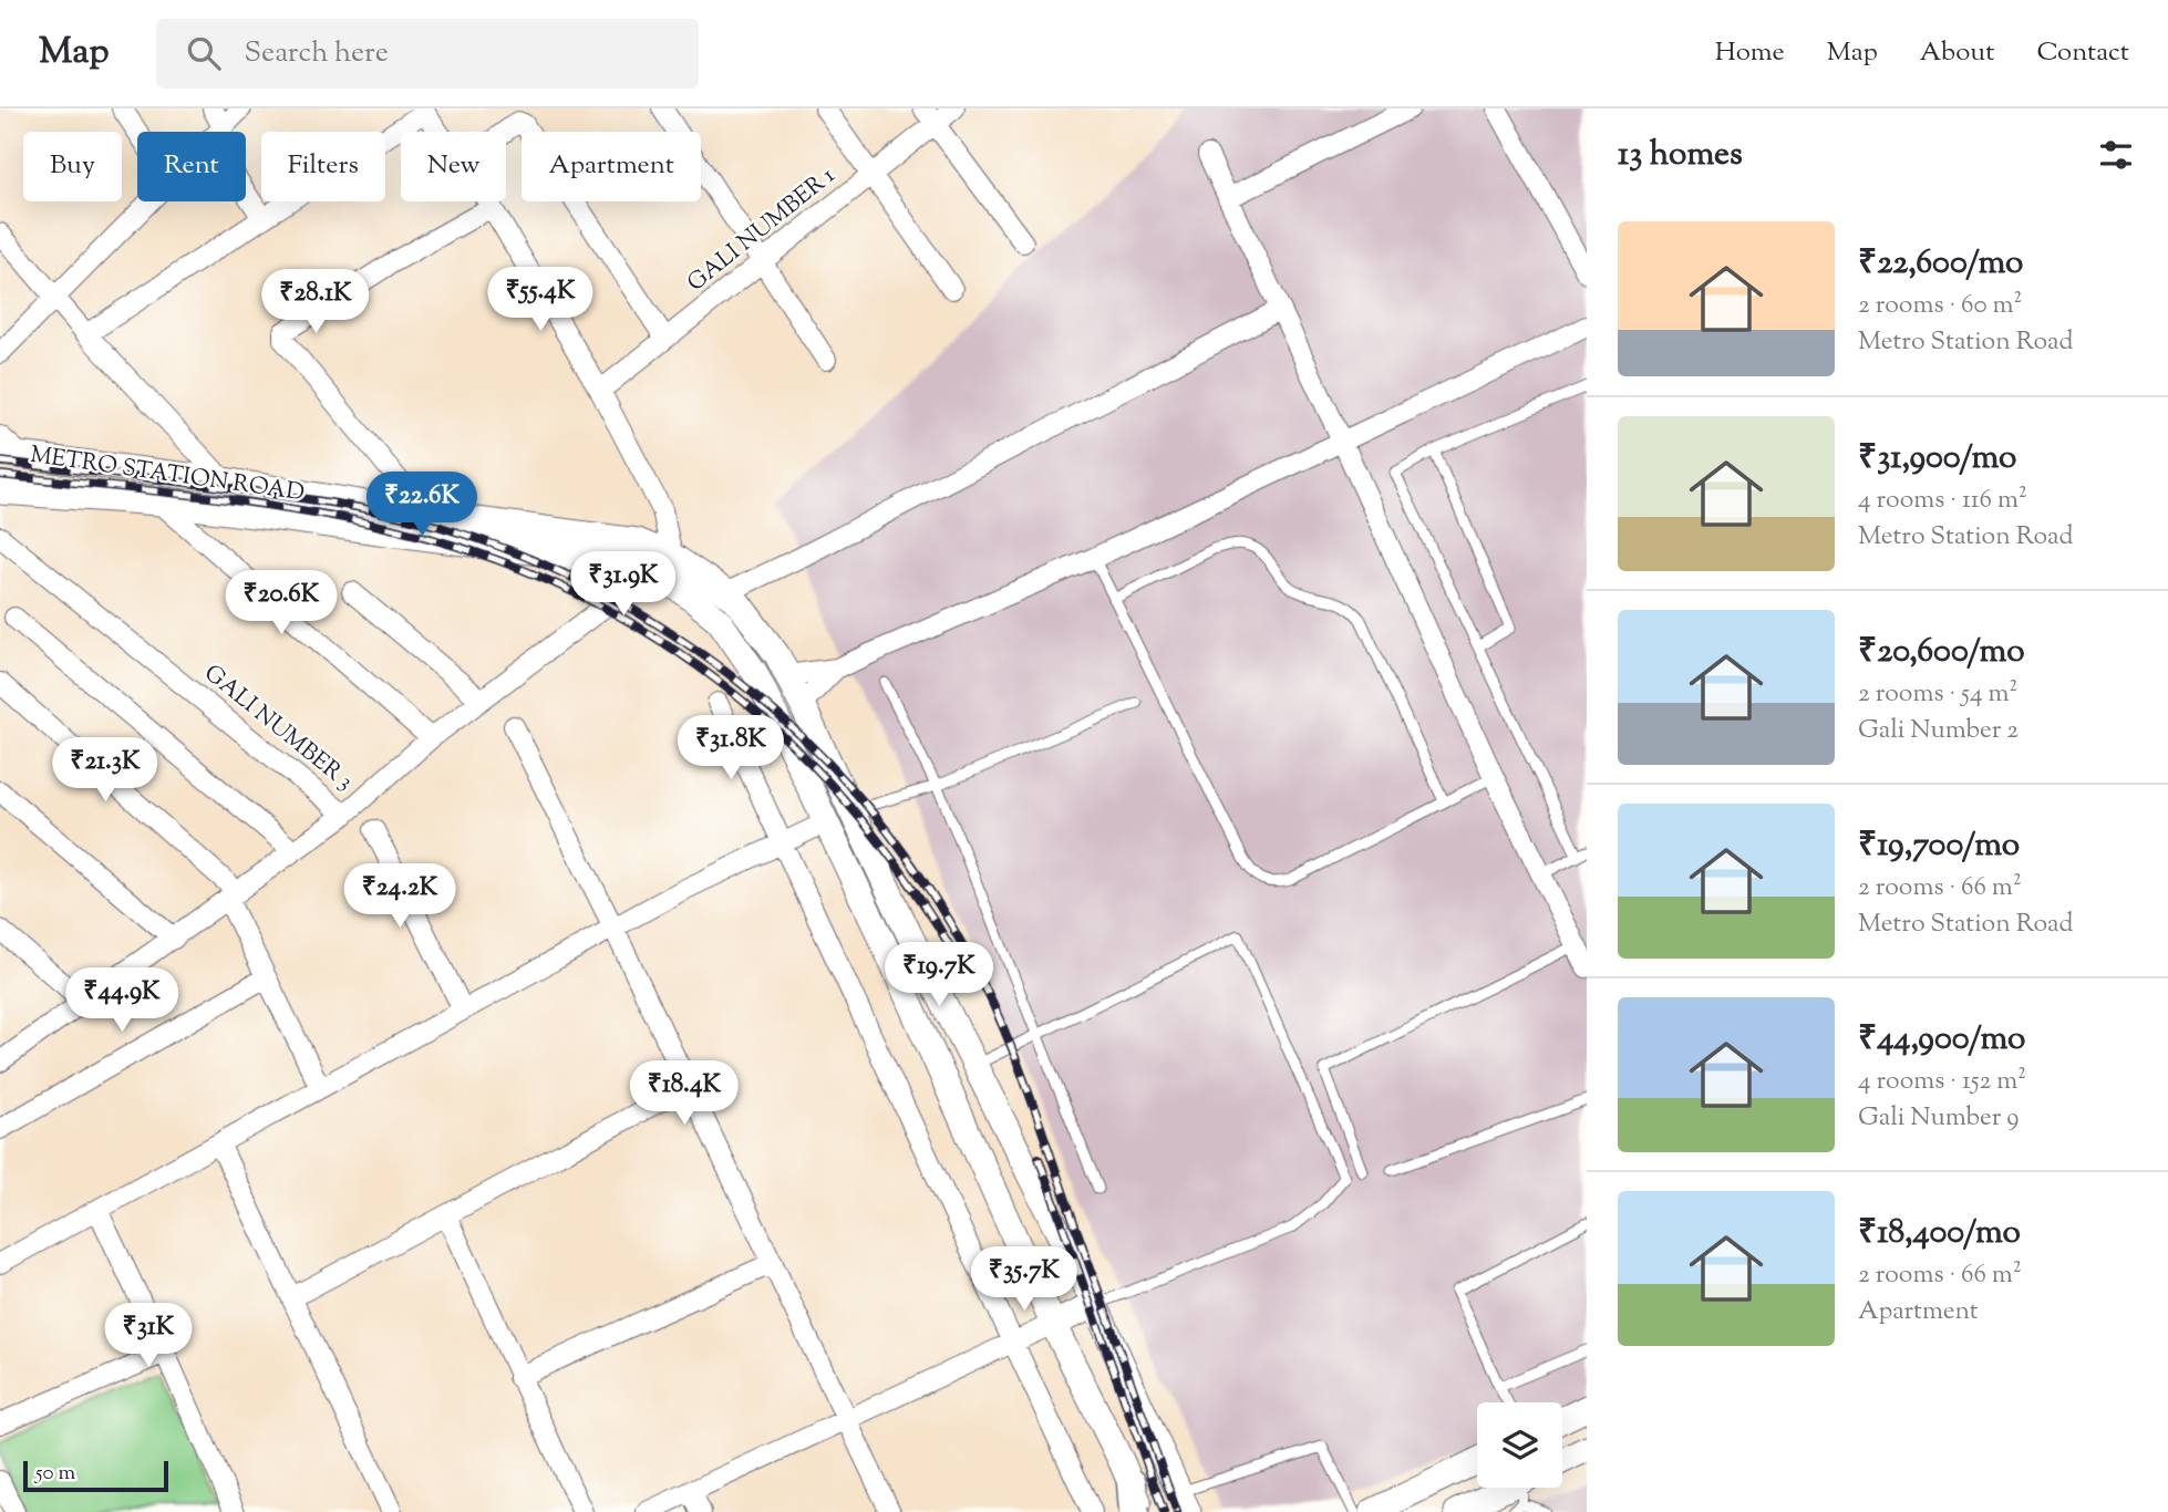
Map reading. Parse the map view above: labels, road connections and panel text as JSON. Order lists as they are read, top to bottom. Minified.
{"streets":{"street":["GALI NUMBER 1","METRO STATION ROAD","GALI NUMBER 3"]},"scale_bar":"50 m","page":{"header":"Map","search":"Search here","nav":["Home","Map","About","Contact"],"heading":"13 homes","chip":["Buy","Rent","Filters","New","Apartment"],"list":[{"name":"₹22,600/mo","note":"2 rooms · 60 m² · Metro Station Road"},{"name":"₹31,900/mo","note":"4 rooms · 116 m² · Metro Station Road"},{"name":"₹20,600/mo","note":"2 rooms · 54 m² · Gali Number 2"},{"name":"₹19,700/mo","note":"2 rooms · 66 m² · Metro Station Road"},{"name":"₹44,900/mo","note":"4 rooms · 152 m² · Gali Number 9"},{"name":"₹18,400/mo","note":"2 rooms · 66 m² · Apartment"}],"price":["₹55.4K","₹28.1K","₹22.6K","₹31.9K","₹20.6K","₹31.8K","₹21.3K","₹24.2K","₹19.7K","₹44.9K","₹18.4K","₹35.7K","₹31K"],"scale":"50 m"}}
